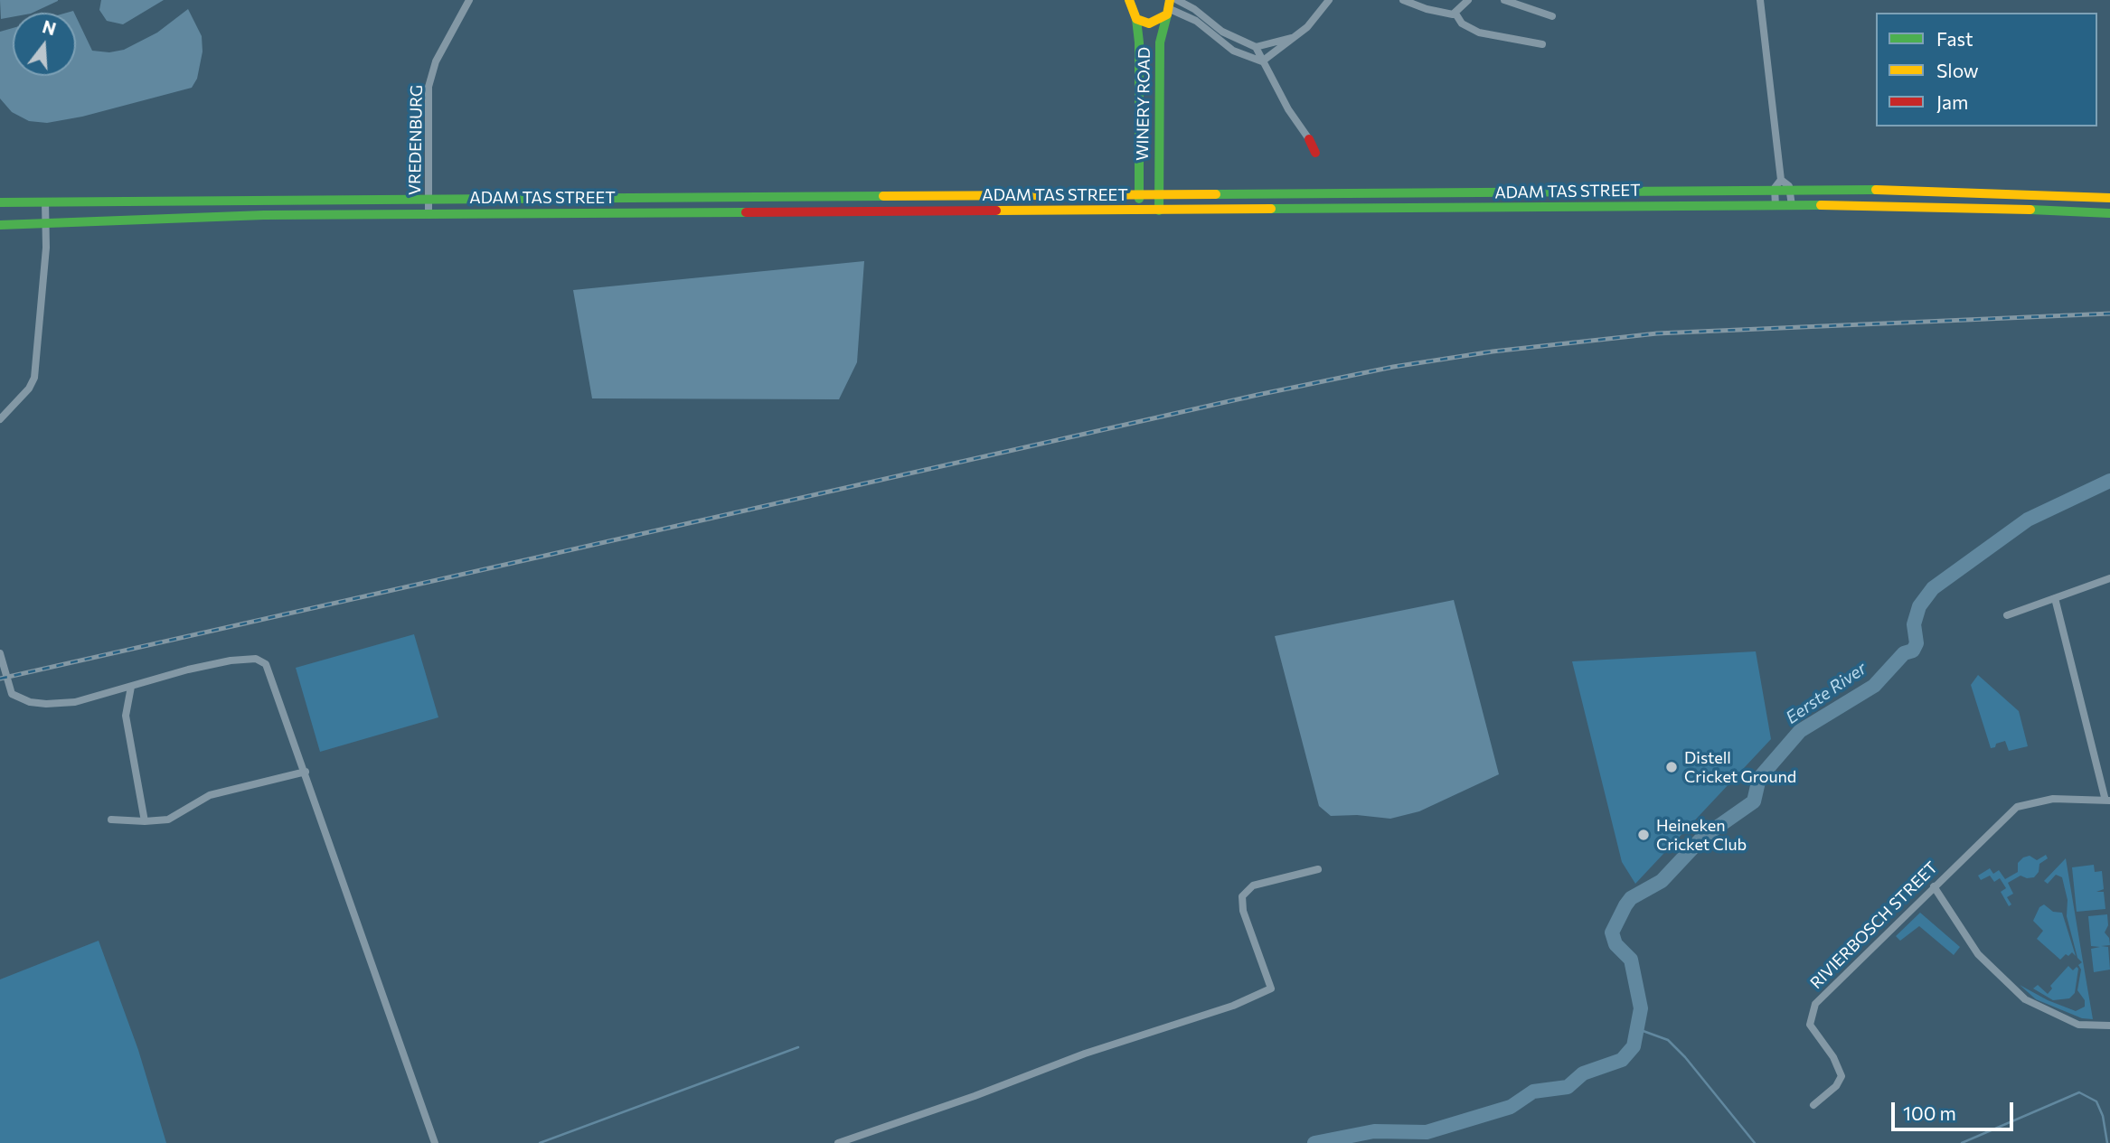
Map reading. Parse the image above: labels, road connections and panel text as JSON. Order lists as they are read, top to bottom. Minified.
{"streets":{"main road":["WINERY ROAD","ADAM TAS STREET"],"street":["VREDENBURG","RIVIERBOSCH STREET"]},"crossings":[["WINERY ROAD","ADAM TAS STREET"],["VREDENBURG","ADAM TAS STREET"]],"water":["Eerste River"],"places":["Distell Cricket Ground","Heineken Cricket Club"],"legend":["Fast","Slow","Jam"],"scale_bar":"100 m","north":"top"}
